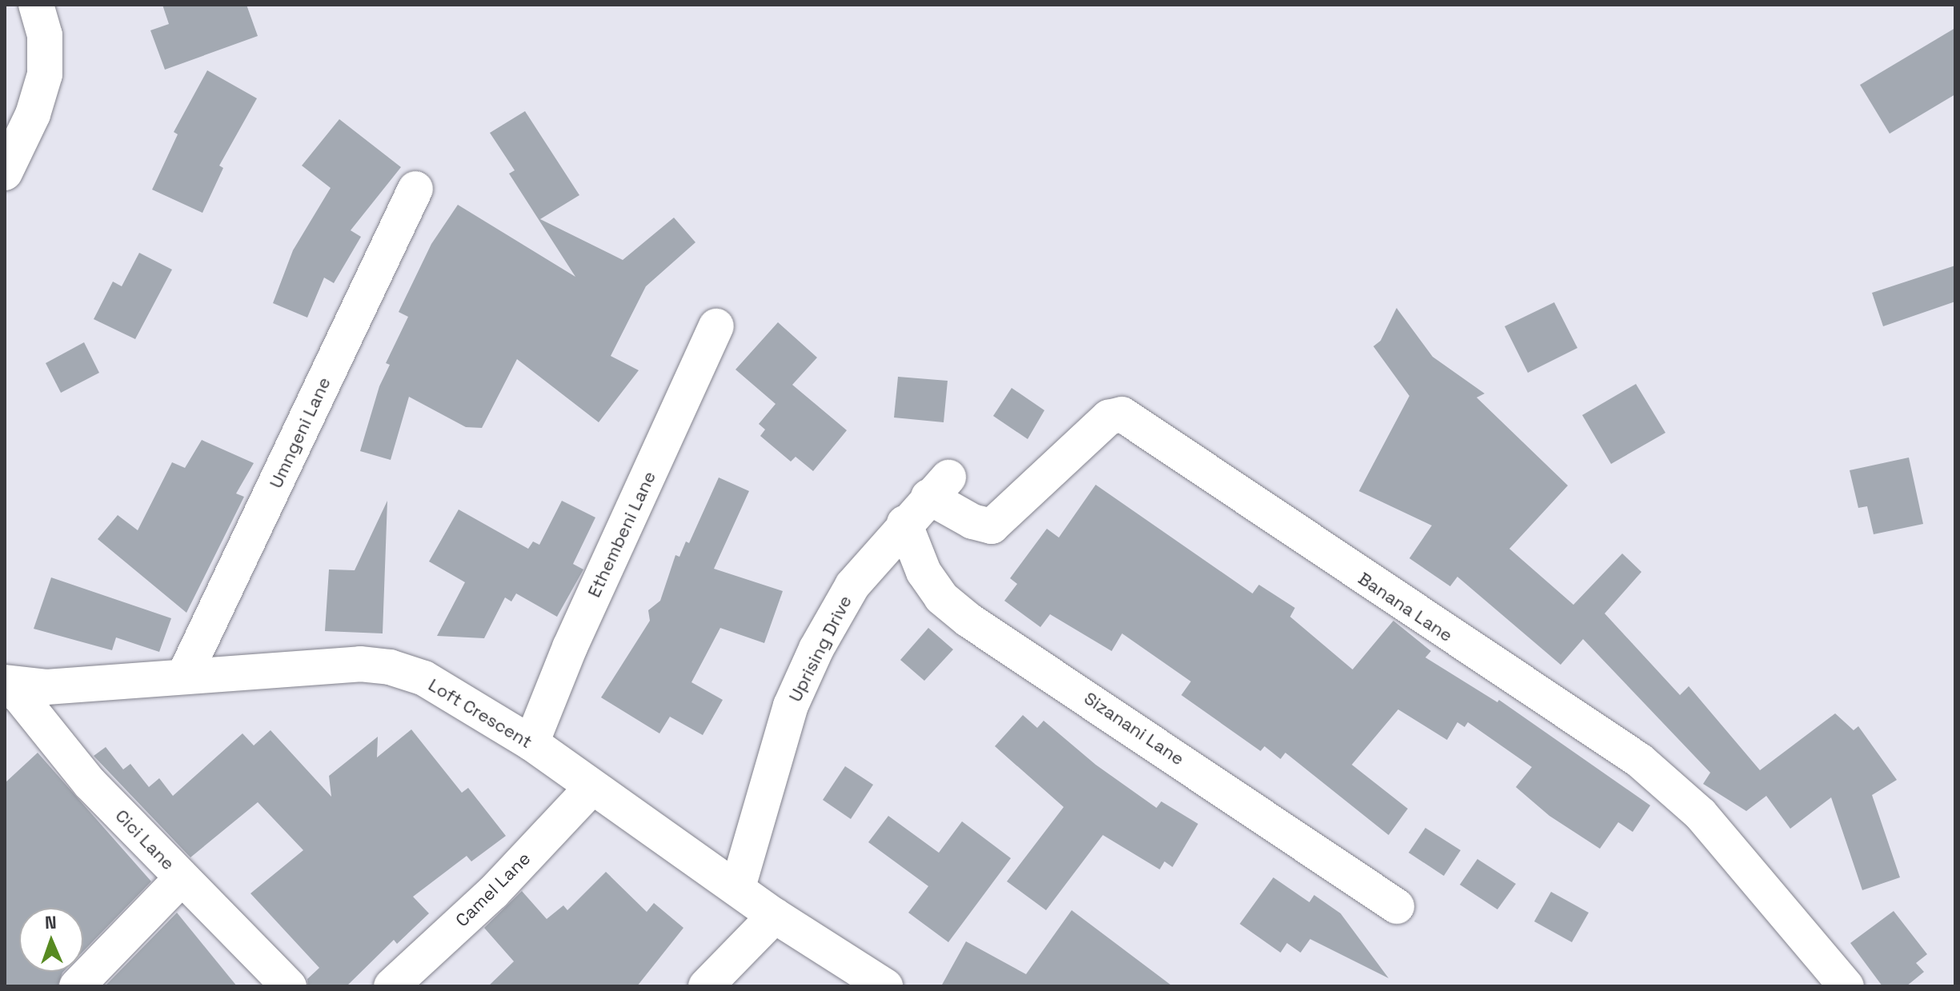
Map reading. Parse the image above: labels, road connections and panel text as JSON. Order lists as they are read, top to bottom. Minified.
{"streets":{"street":["Umngeni Lane","Ethembeni Lane","Banana Lane","Uprising Drive","Loft Crescent","Sizanani Lane","Cici Lane","Camel Lane"]},"crossings":[["Umngeni Lane","Loft Crescent"],["Ethembeni Lane","Loft Crescent"],["Banana Lane","Uprising Drive"],["Uprising Drive","Loft Crescent"],["Uprising Drive","Sizanani Lane"],["Loft Crescent","Cici Lane"],["Loft Crescent","Camel Lane"]],"north":"top"}
